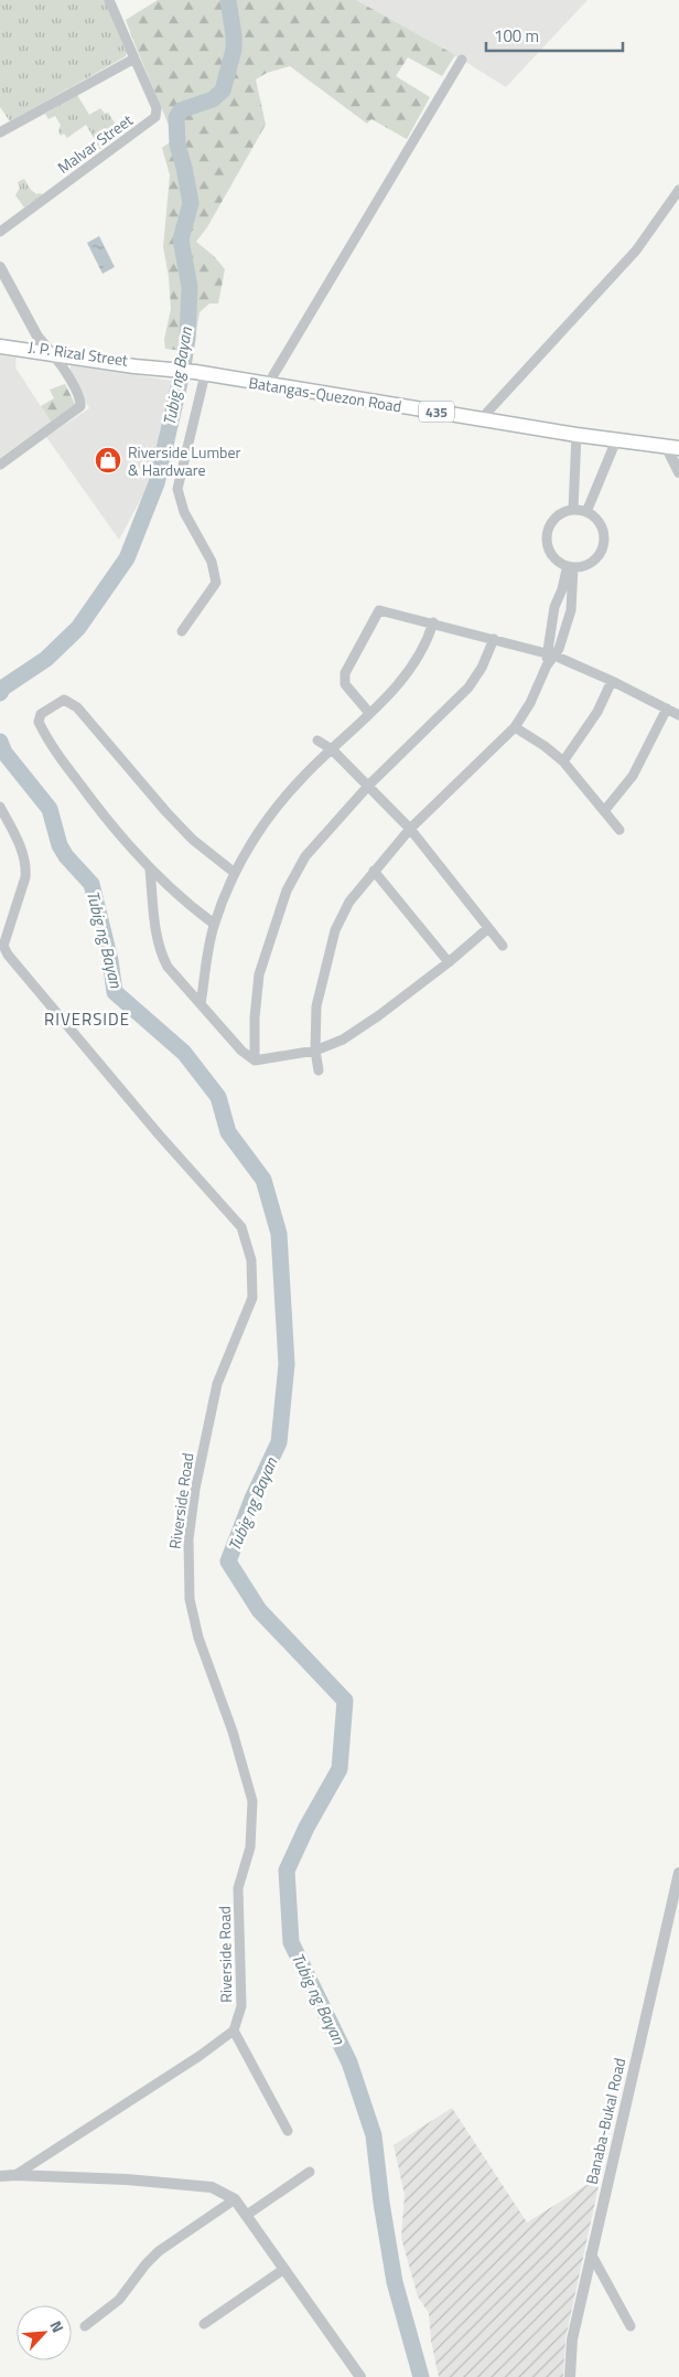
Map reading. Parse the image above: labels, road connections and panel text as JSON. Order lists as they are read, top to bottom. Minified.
{"streets":{"main road":["J. P. Rizal Street","Batangas-Quezon Road","435"],"street":["Malvar Street","Riverside Road","Banaba-Bukal Road"]},"crossings":[["J. P. Rizal Street","Batangas-Quezon Road"]],"districts":["RIVERSIDE"],"water":["Tubig ng Bayan"],"places":{"shop":["Riverside Lumber & Hardware"]},"scale_bar":"100 m","north":"top right"}
